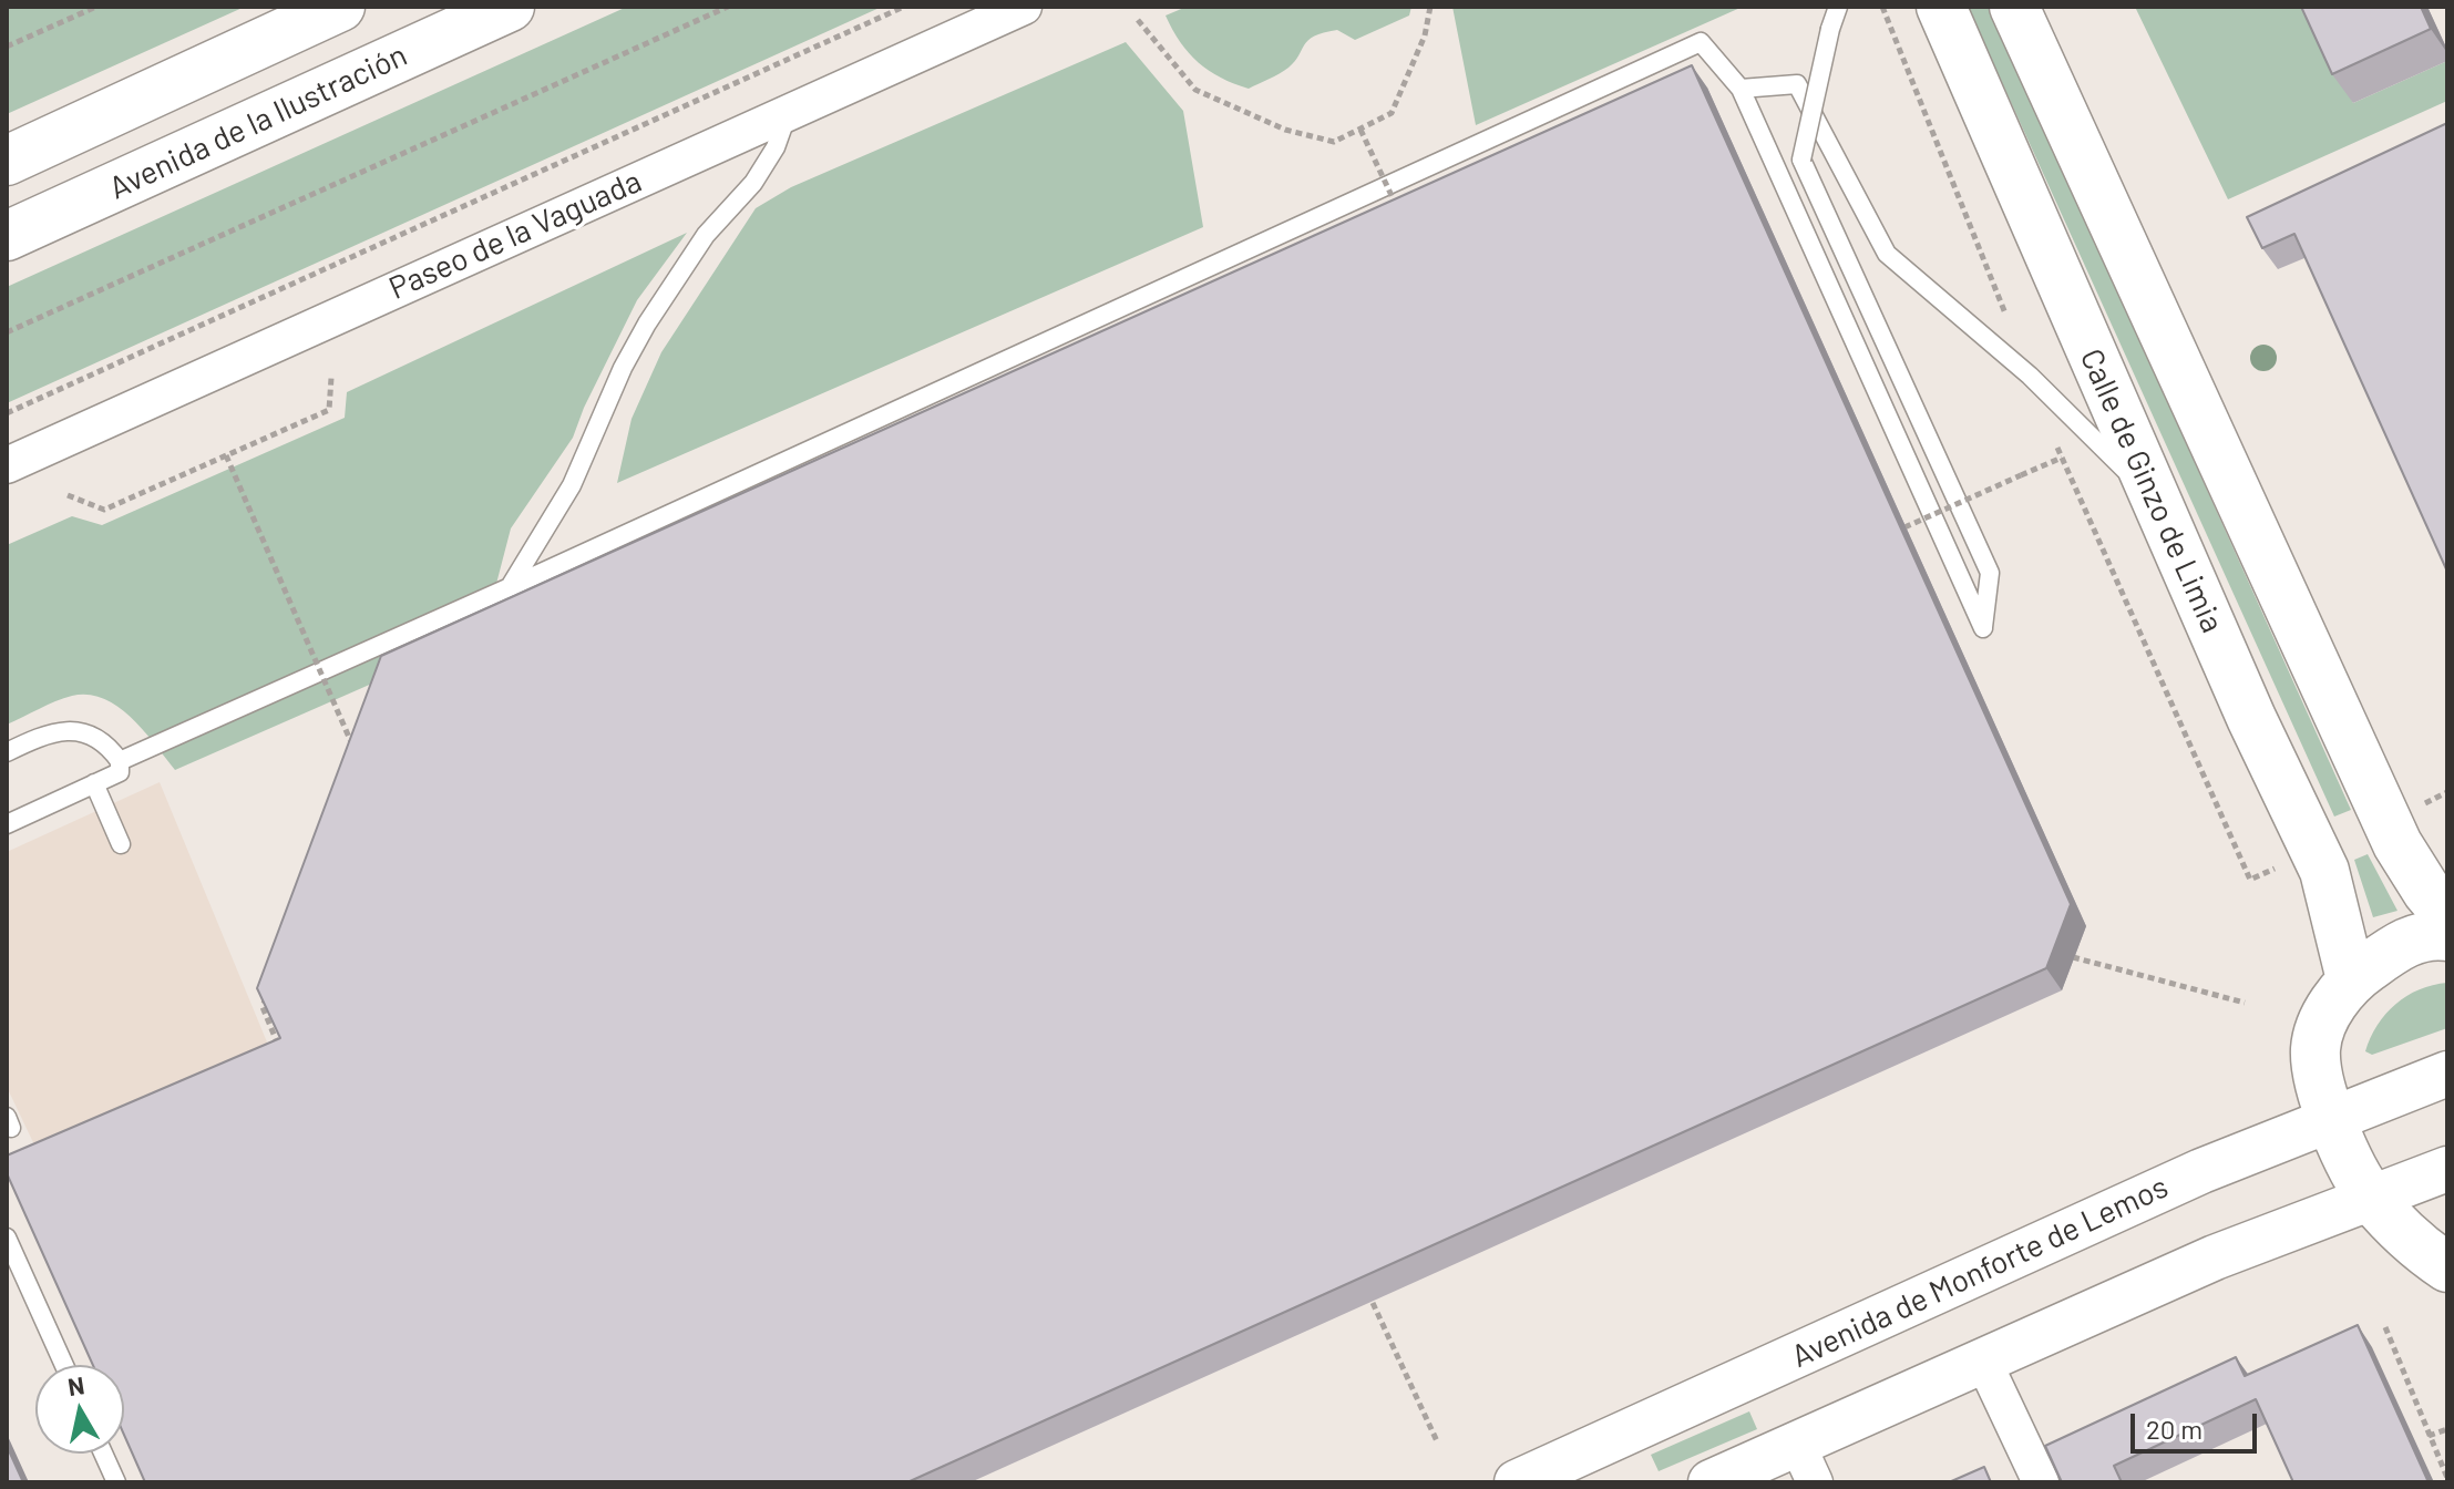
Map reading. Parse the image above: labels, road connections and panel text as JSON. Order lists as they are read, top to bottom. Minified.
{"streets":{"main road":["Avenida de la Ilustración","Calle de Ginzo de Limia"],"street":["Paseo de la Vaguada","Avenida de Monforte de Lemos"]},"scale_bar":"20 m","north":"top"}
